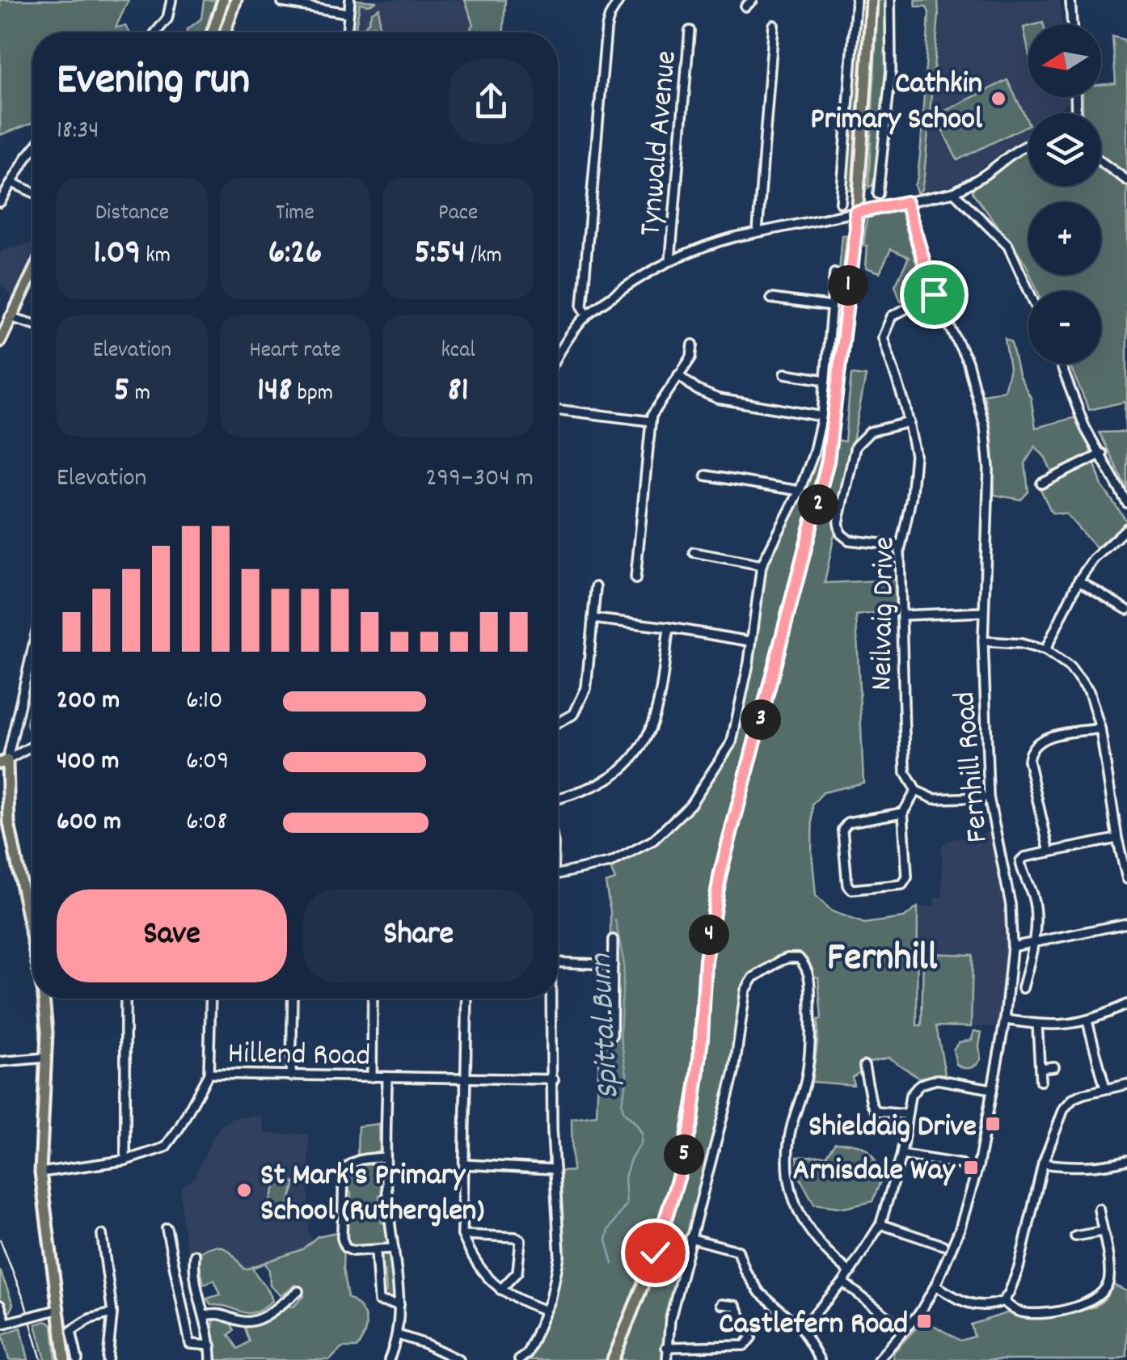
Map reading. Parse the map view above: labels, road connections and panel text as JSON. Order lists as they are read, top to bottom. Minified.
{"streets":{"street":["Tynwald Avenue","Neilvaig Drive","Fernhill Road","Hillend Road"]},"crossings":[["Neilvaig Drive","Fernhill Road"]],"districts":["Fernhill"],"water":["Spittal Burn"],"places":{"other":["Cathkin Primary School","St Mark's Primary School (Rutherglen)"],"transit":["Shieldaig Drive","Arnisdale Way","Castlefern Road"]},"north":"left","page":{"map_buttons":["+","−"],"heading":["Evening run","18:34"],"stats":[["Distance","1.09 km"],["Time","6:26"],["Pace","5:54 /km"],["Elevation","5 m"],["Heart rate","148 bpm"],["kcal","81"]],"pins":["1","2","3","4","5"],"chart":["Elevation","299–304 m"],"list":[{"name":"200 m","note":"6:10"},{"name":"400 m","note":"6:09"},{"name":"600 m","note":"6:08"}],"buttons":["Save","Share"]}}
